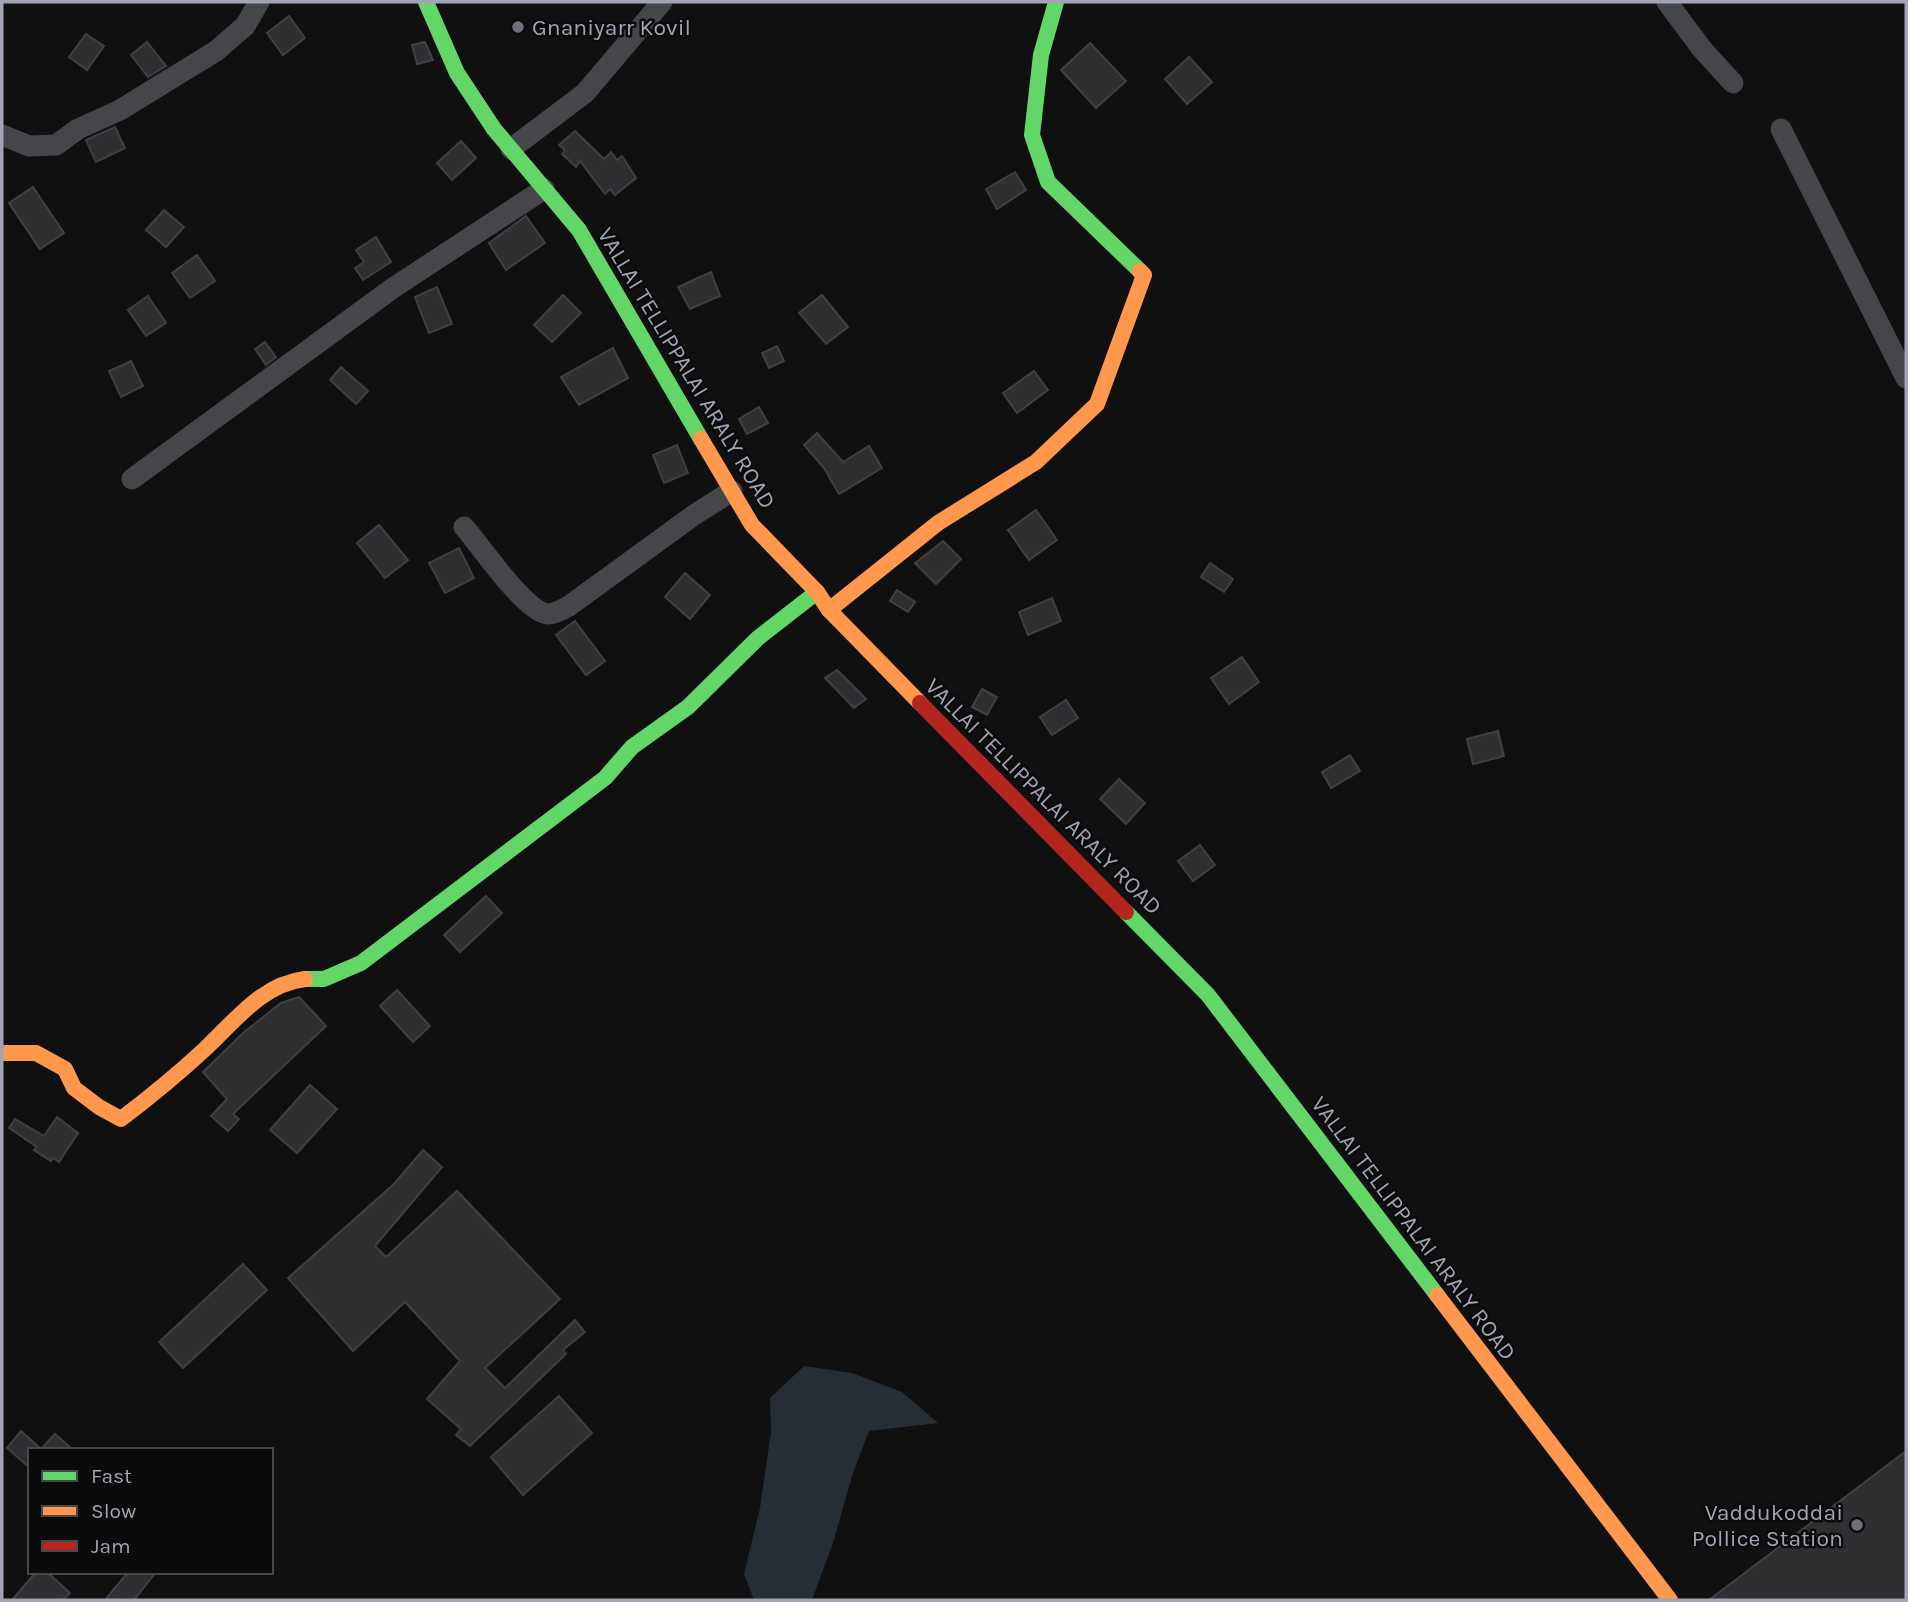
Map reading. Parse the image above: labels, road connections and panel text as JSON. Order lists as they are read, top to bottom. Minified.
{"streets":{"main road":["VALLAI TELLIPPALAI ARALY ROAD"]},"places":["Gnaniyarr Kovil","Vaddukoddai Pollice Station"],"legend":["Fast","Slow","Jam"]}
